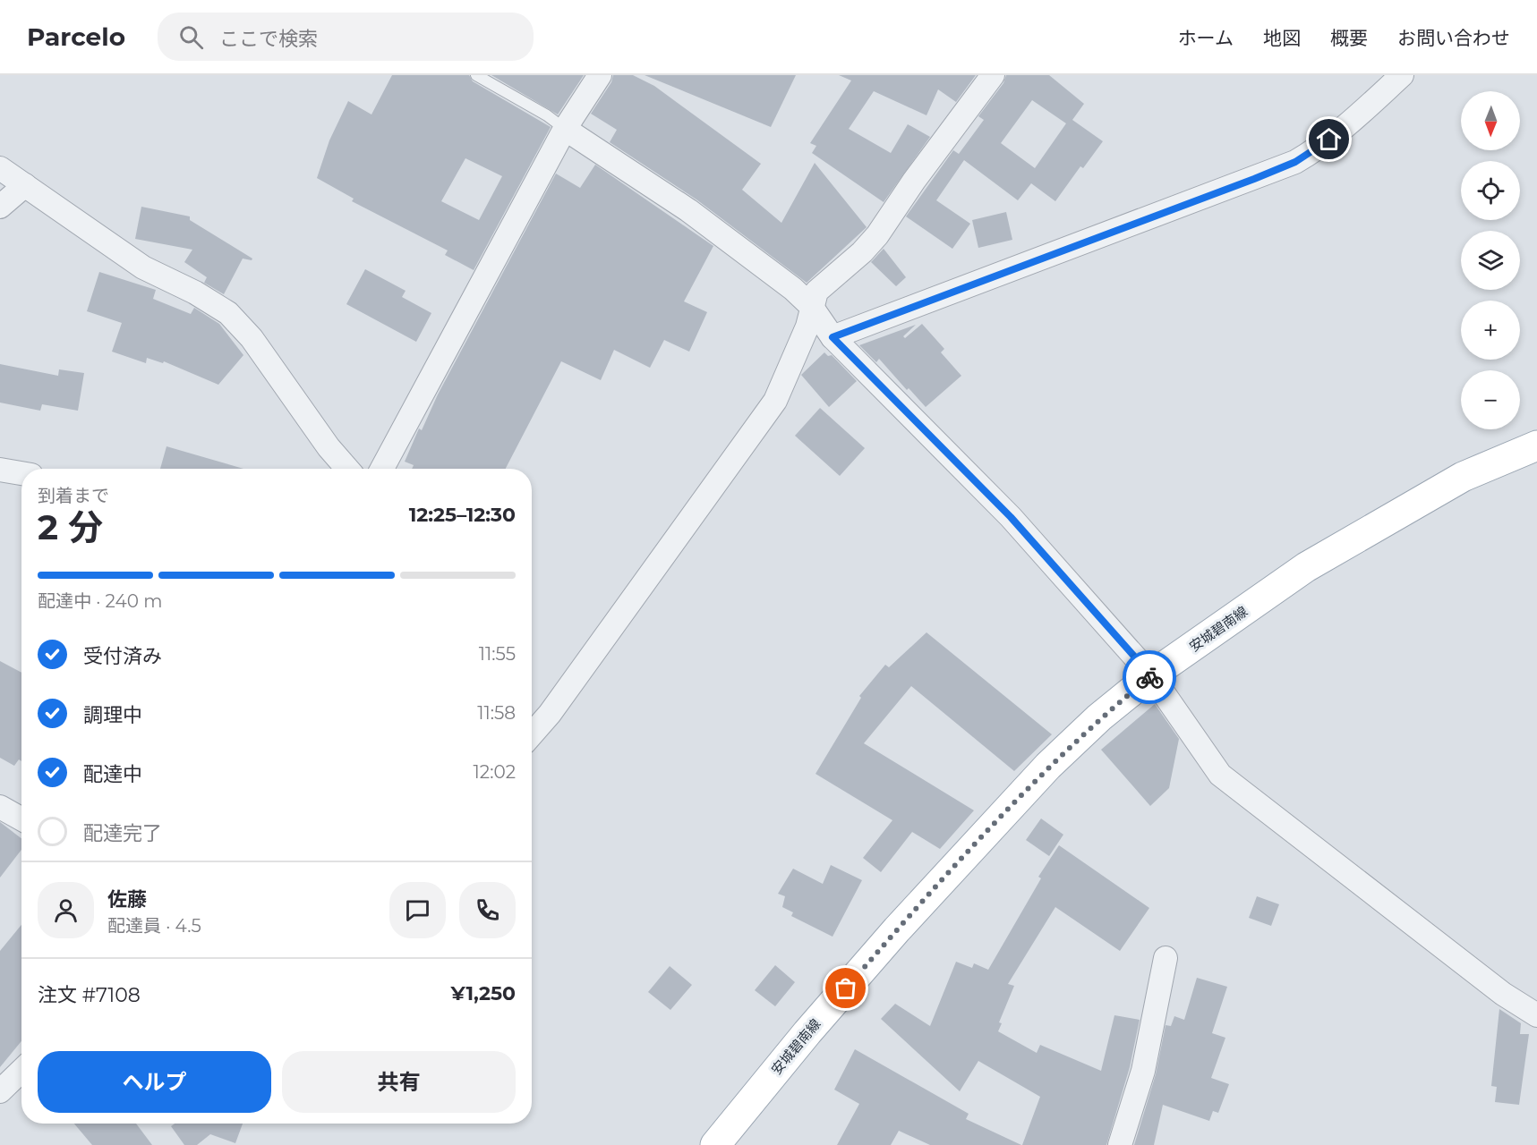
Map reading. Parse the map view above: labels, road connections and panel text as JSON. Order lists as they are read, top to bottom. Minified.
{"streets":{"main road":["安城碧南線"]},"north":"bottom","page":{"header":"Parcelo","search":"ここで検索","nav":["ホーム","地図","概要","お問い合わせ"],"map_buttons":["+","−"],"heading":["2 分","到着まで","12:25–12:30"],"panel":["佐藤","配達員 · 4.5","注文 #7108","¥1,250"],"bar":"配達中 · 240 m","list":[["受付済み","11:55"],["調理中","11:58"],["配達中","12:02"],"配達完了"],"buttons":["ヘルプ","共有"]}}
